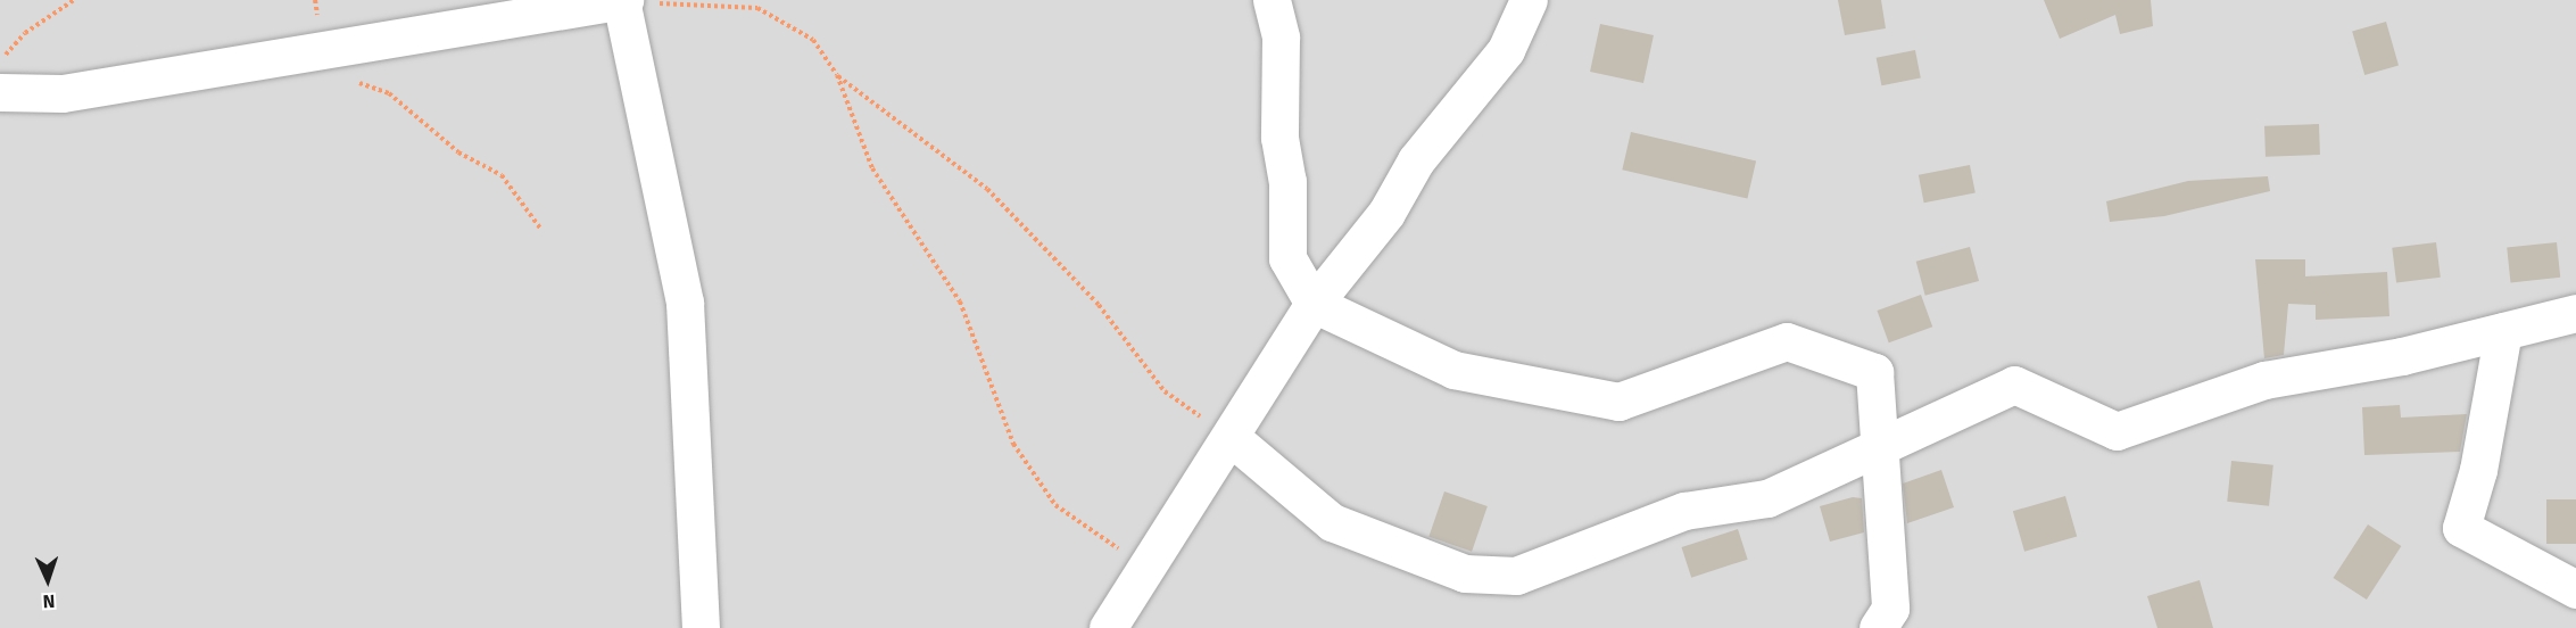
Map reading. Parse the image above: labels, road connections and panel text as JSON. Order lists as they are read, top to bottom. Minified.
{"north":"bottom"}
